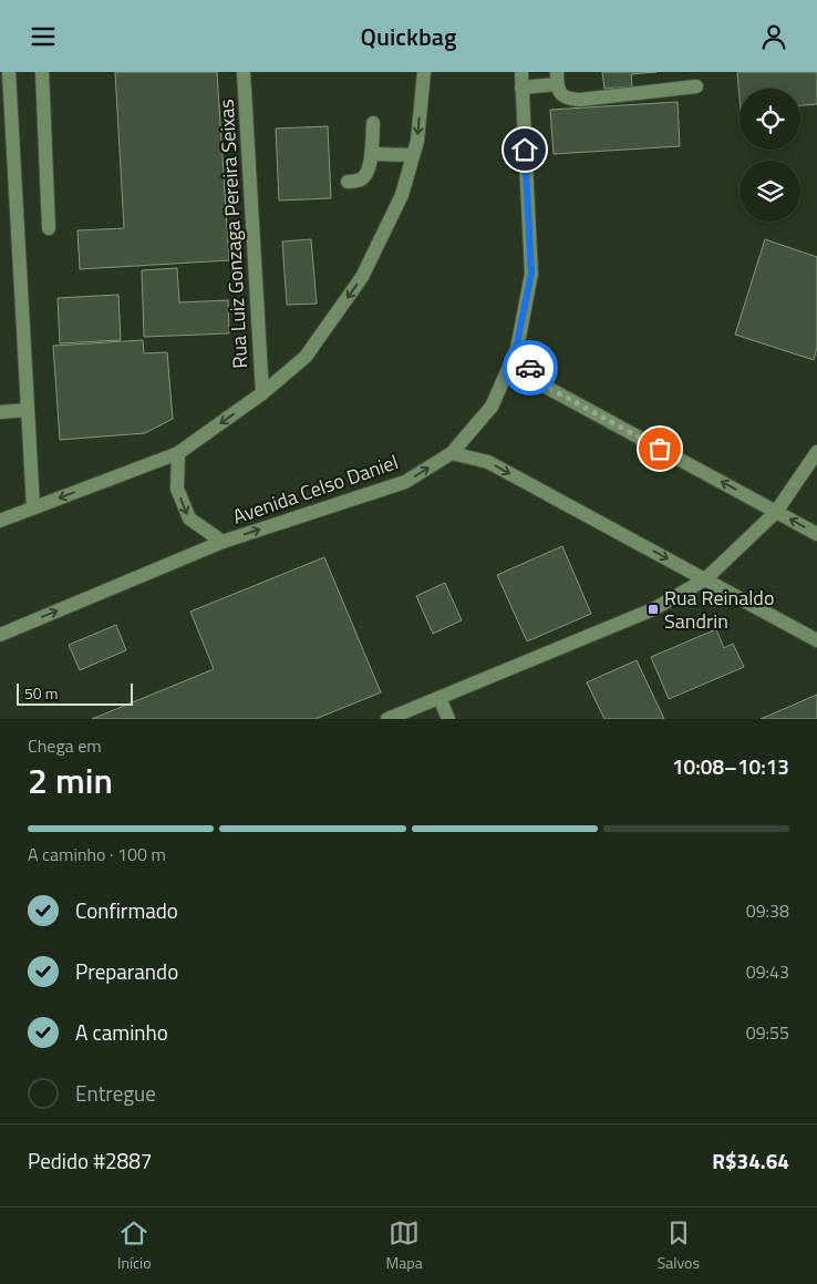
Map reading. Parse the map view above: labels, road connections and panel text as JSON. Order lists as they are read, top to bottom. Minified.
{"streets":{"street":["Rua Luiz Gonzaga Pereira Seixas","Avenida Celso Daniel"]},"places":{"transit":["Rua Reinaldo Sandrin"]},"scale_bar":"50 m","page":{"header":"Quickbag","scale":"50 m","heading":["2 min","Chega em","10:08–10:13"],"panel":["Pedido #2887","R$34.64"],"bar":"A caminho · 100 m","list":[["Confirmado","09:38"],["Preparando","09:43"],["A caminho","09:55"],"Entregue"],"tabs":["Início","Mapa","Salvos"]}}
